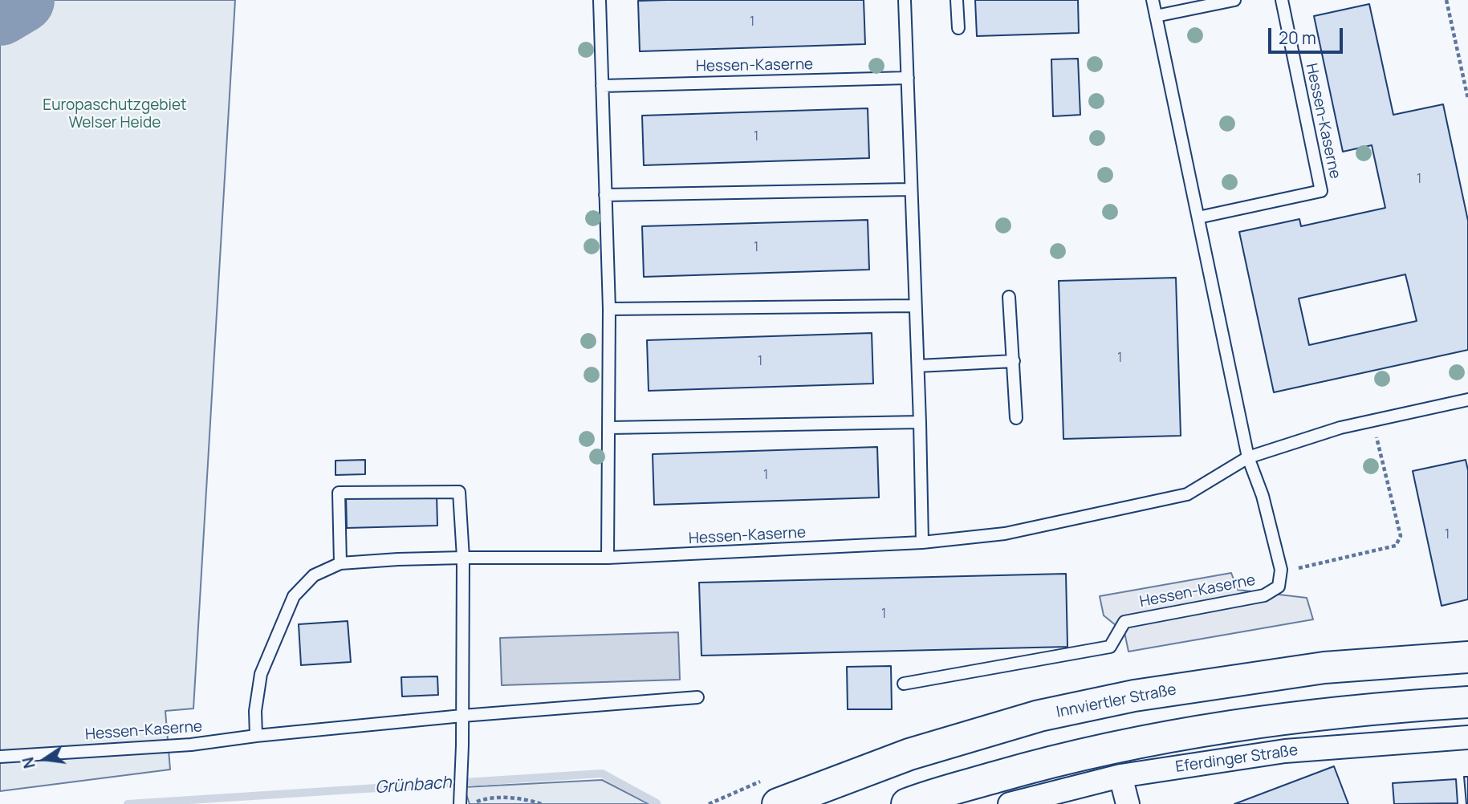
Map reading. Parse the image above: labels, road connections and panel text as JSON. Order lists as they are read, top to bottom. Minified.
{"streets":{"main road":["Innviertler Straße"],"street":["Eferdinger Straße"],"lane":["Hessen-Kaserne"]},"water":["Grünbach"],"parks":["Europaschutzgebiet Welser Heide"],"house_numbers":["1","1","1","1","1","1","1","1","1"],"scale_bar":"20 m","north":"left"}
